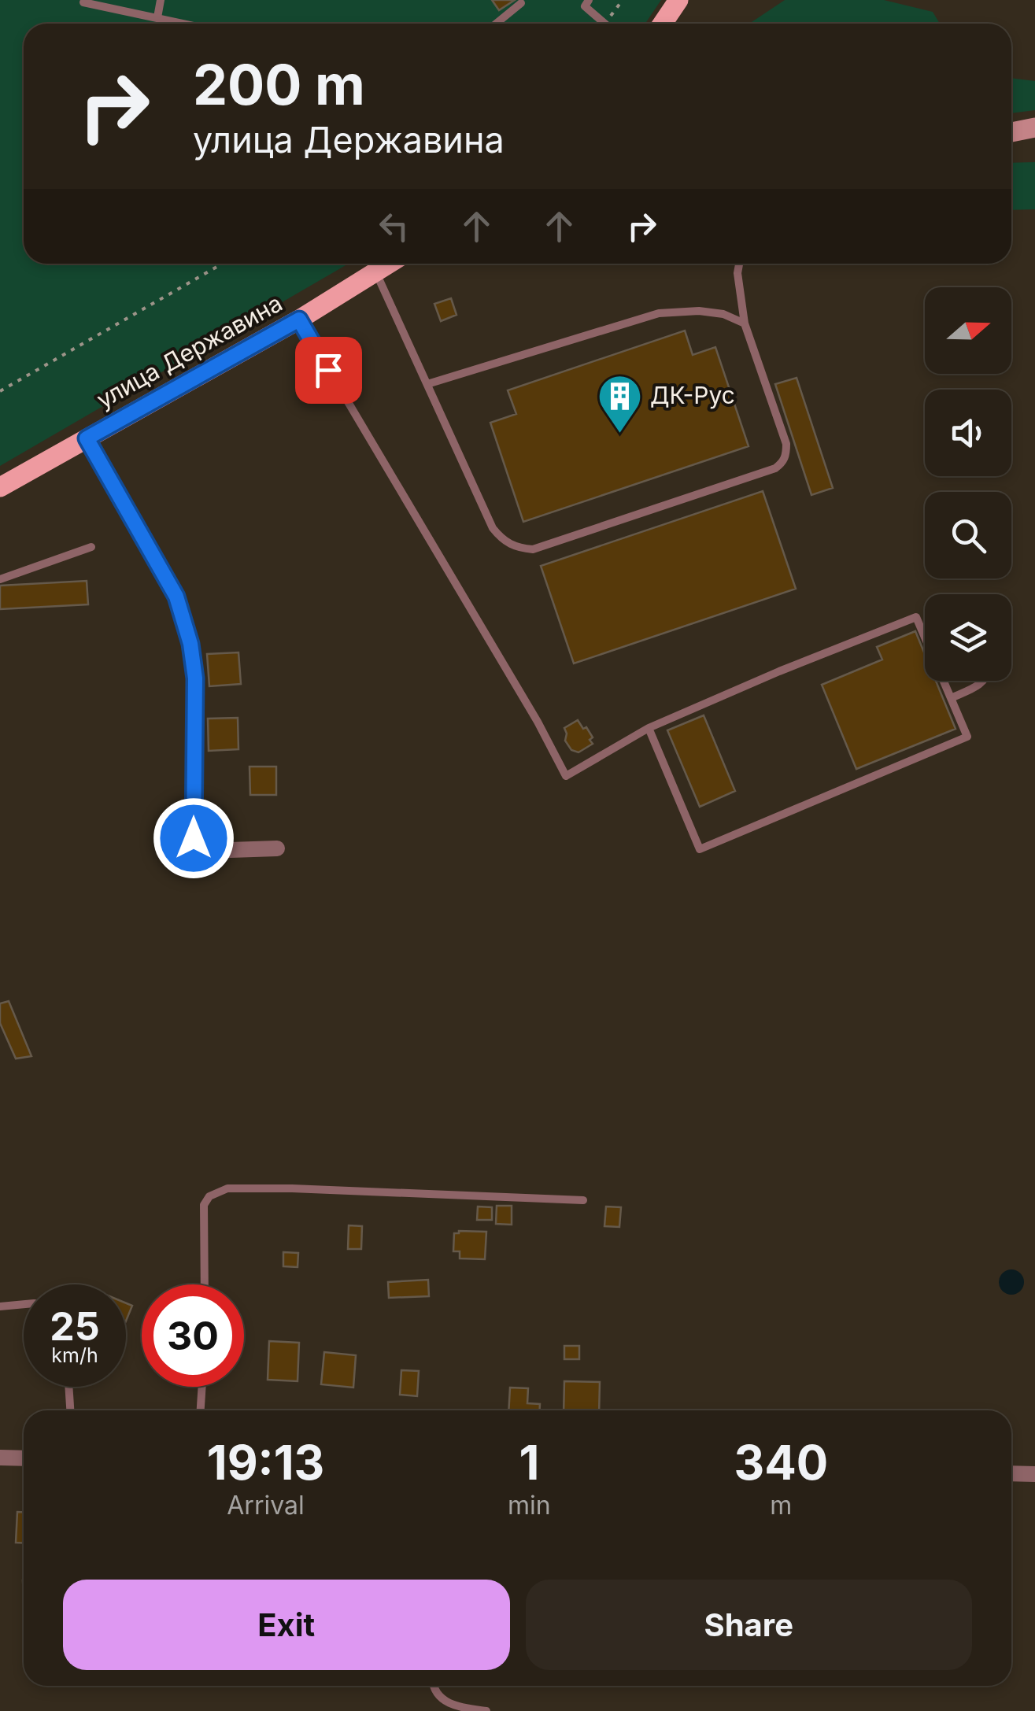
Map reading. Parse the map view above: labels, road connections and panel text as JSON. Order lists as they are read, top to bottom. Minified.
{"streets":{"main road":["улица Державина"]},"places":{"building":["ДК-Рус"]},"north":"right","page":{"turn":["200 m","улица Державина"],"speed":"25 km/h","limit":"30","eta":["19:13","Arrival","1","min","340","m"],"buttons":["Exit","Share"]}}
